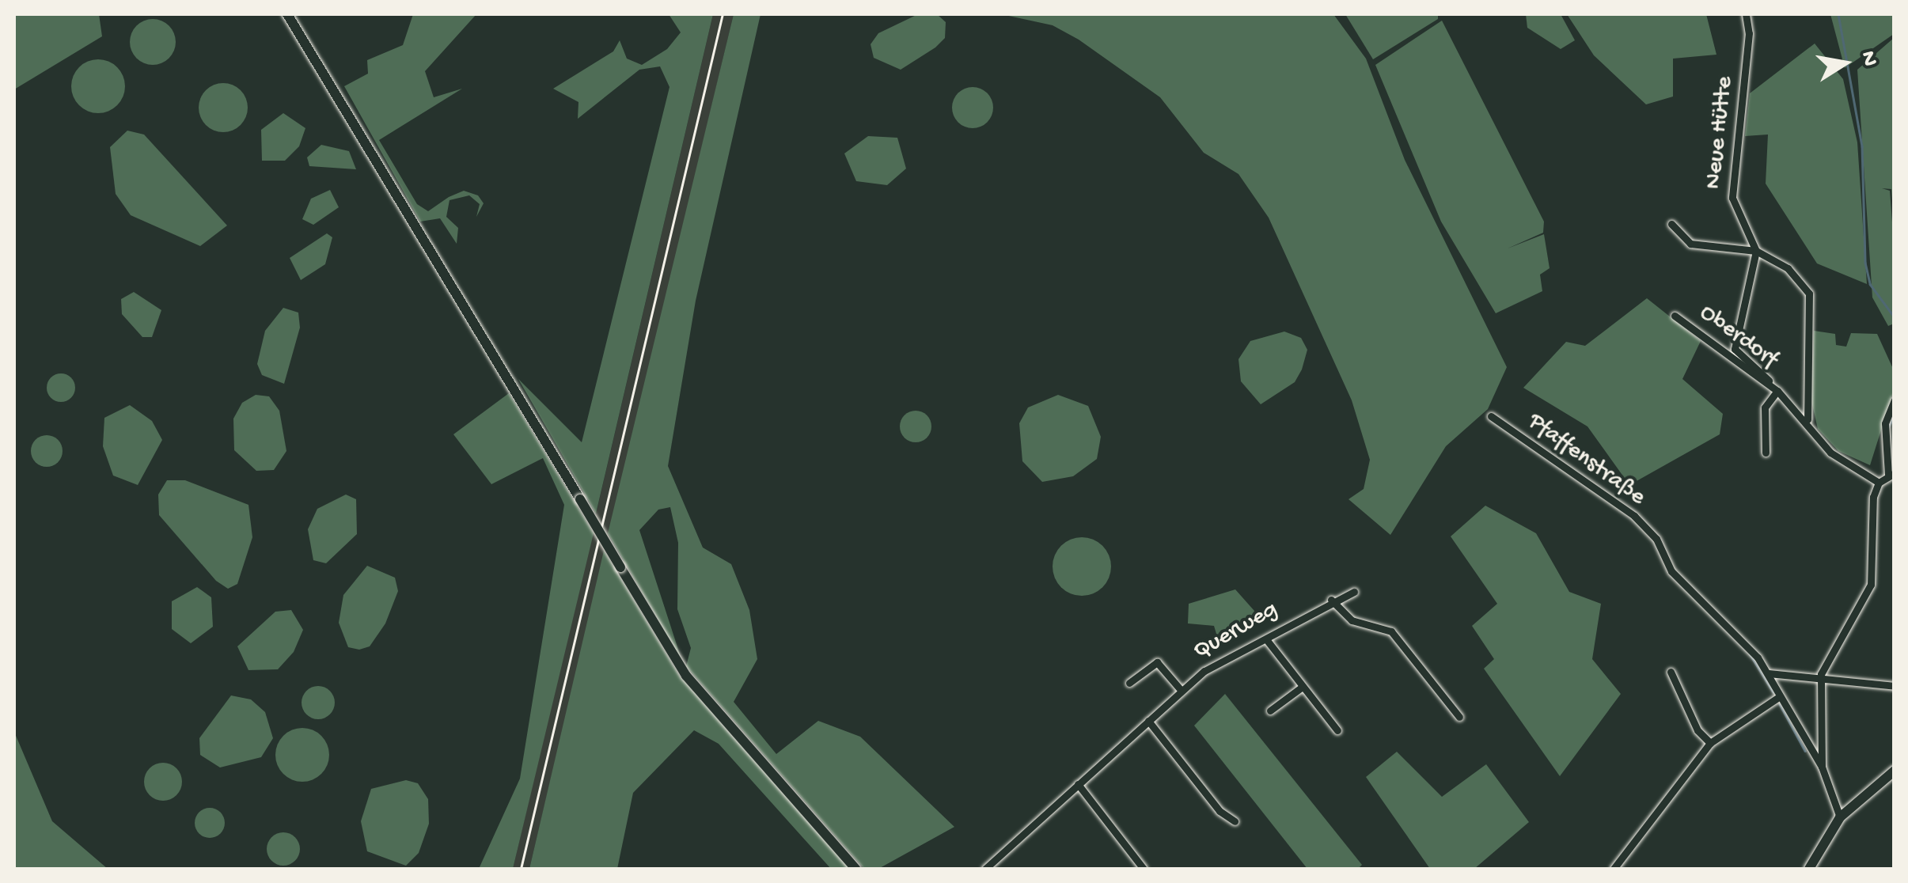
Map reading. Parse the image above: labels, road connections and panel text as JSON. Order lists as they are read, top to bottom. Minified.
{"streets":{"street":["Neue Hütte","Oberdorf","Pfaffenstraße","Querweg"]},"north":"right"}
